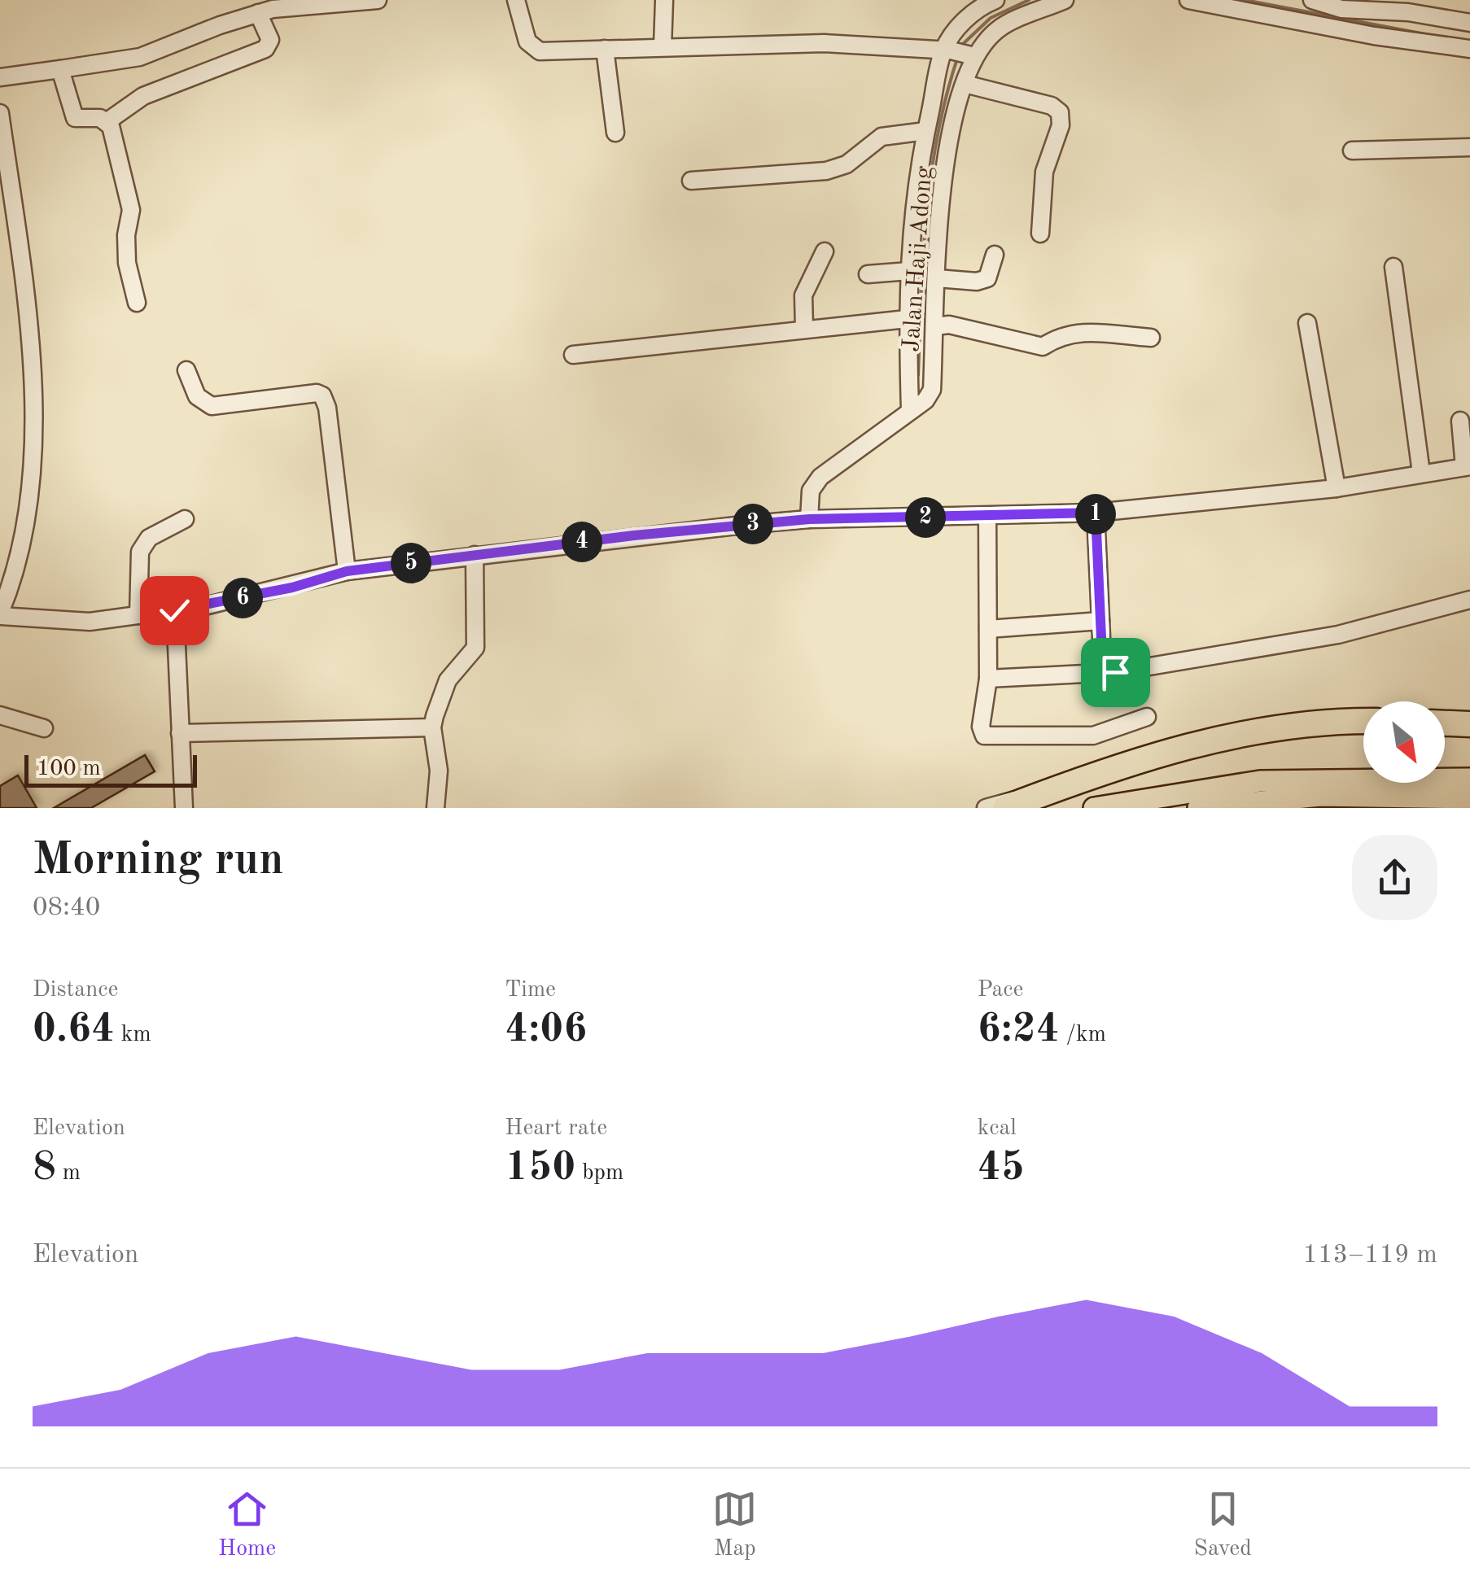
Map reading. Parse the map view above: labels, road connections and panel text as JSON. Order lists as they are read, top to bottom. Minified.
{"streets":{"street":["Jalan Haji Adong"]},"scale_bar":"100 m","north":"bottom right","page":{"pins":["1","2","3","4","5","6"],"scale":"100 m","heading":["Morning run","08:40"],"stats":[["Distance","0.64 km"],["Time","4:06"],["Pace","6:24 /km"],["Elevation","8 m"],["Heart rate","150 bpm"],["kcal","45"]],"chart":["Elevation","113–119 m"],"tabs":["Home","Map","Saved"]}}
